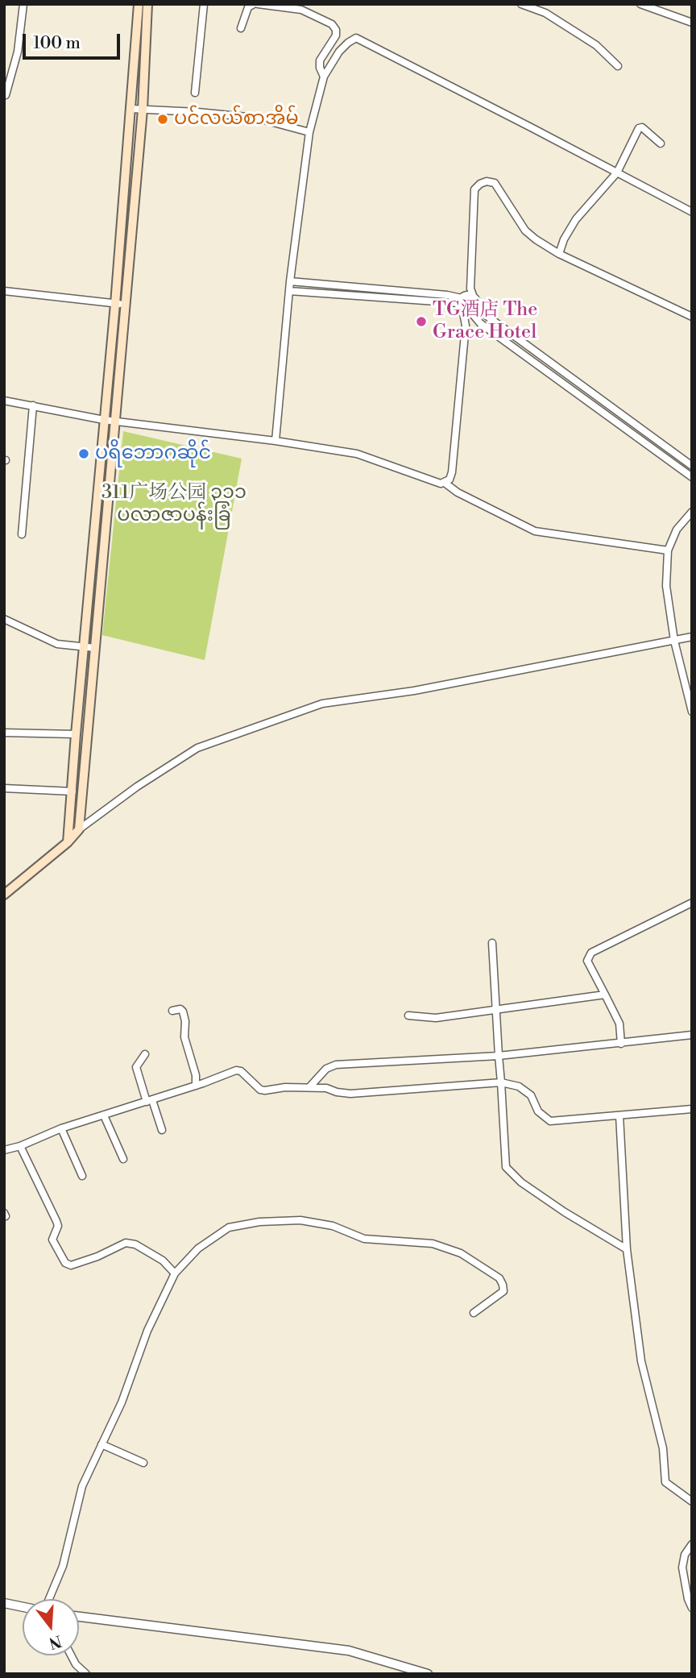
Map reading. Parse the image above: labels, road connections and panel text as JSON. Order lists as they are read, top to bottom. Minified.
{"parks":["311广场公园 ၃၁၁ ပလာဇာပန်းခြံ"],"places":["ပင်လယ်စာအိမ်","TG酒店 The Grace Hotel","ပရိဘောဂဆိုင်"],"scale_bar":"100 m","north":"bottom"}
